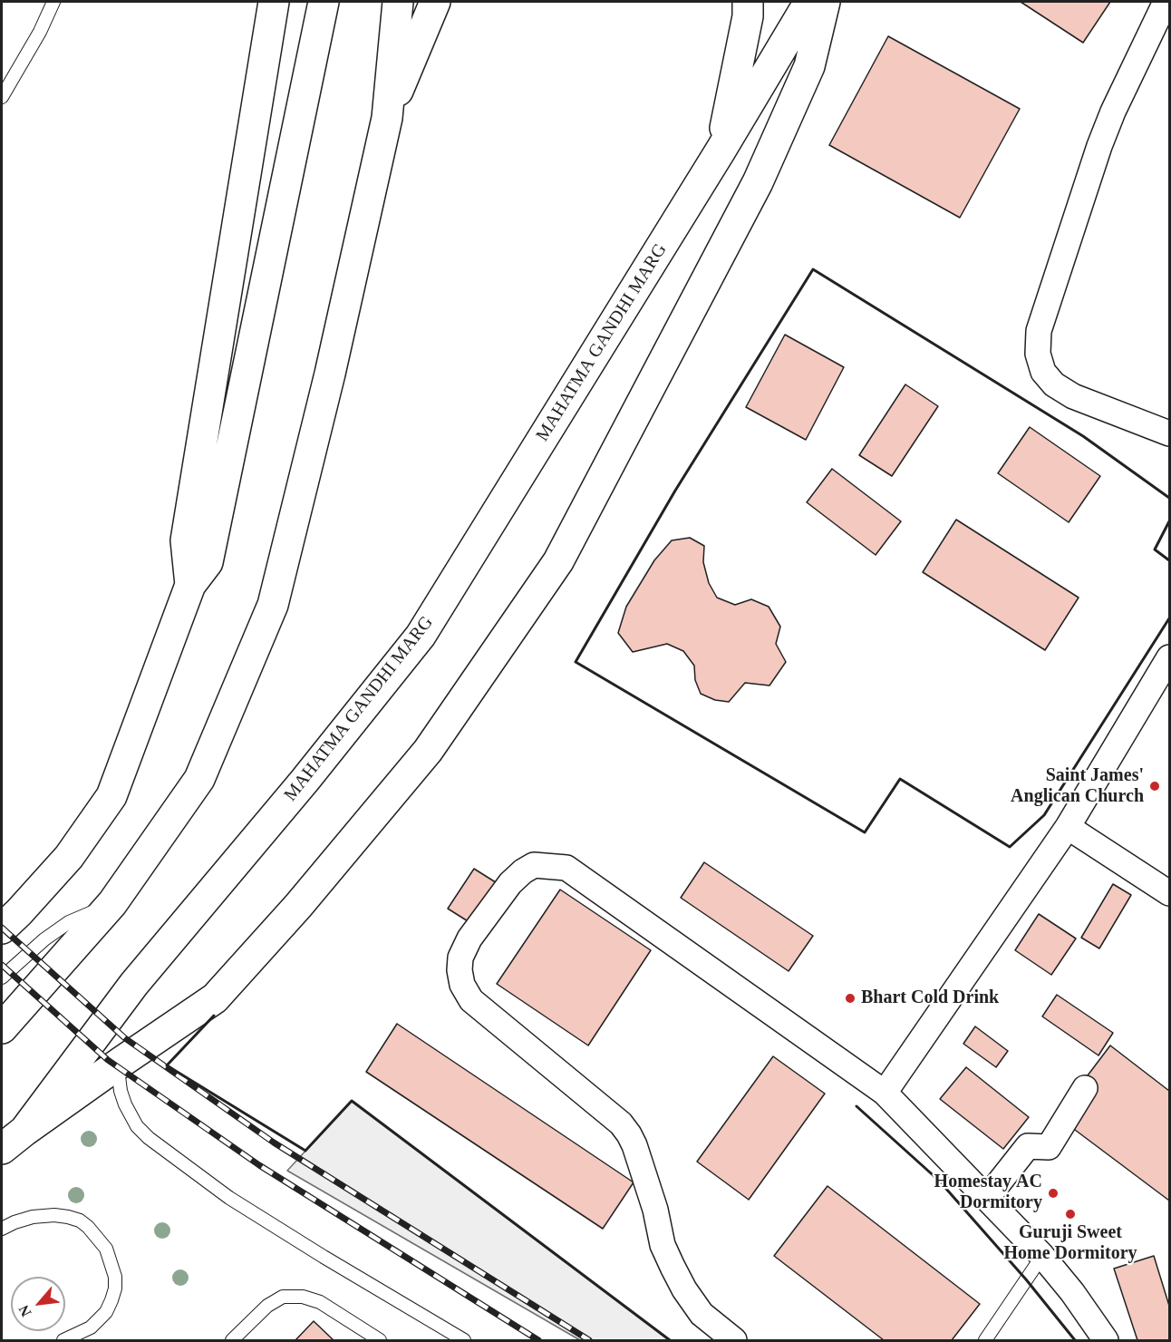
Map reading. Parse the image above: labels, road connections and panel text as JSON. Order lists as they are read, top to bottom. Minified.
{"streets":{"highway":["MAHATMA GANDHI MARG"]},"places":["Saint James' Anglican Church","Bhart Cold Drink","Homestay AC Dormitory","Guruji Sweet Home Dormitory"],"north":"bottom left"}
